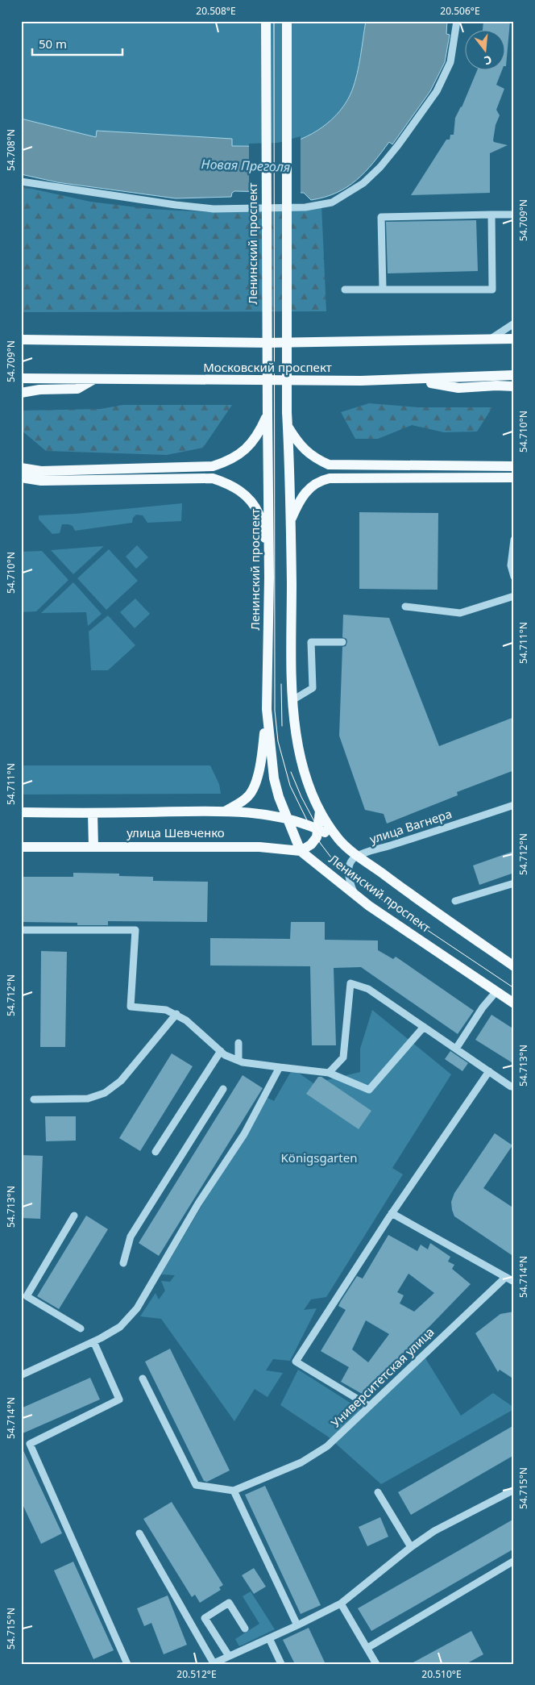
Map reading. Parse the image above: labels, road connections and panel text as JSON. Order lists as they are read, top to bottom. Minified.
{"streets":{"main road":["Ленинский проспект","Московский проспект","улица Шевченко"],"street":["улица Вагнера","Университетская улица"]},"crossings":[["Ленинский проспект","улица Вагнера"],["Ленинский проспект","улица Шевченко"]],"water":["Новая Преголя"],"parks":["Königsgarten"],"scale_bar":"50 m","north":"bottom","coordinates":["20.508°E","20.506°E","54.708°N","54.709°N","54.710°N","54.711°N","54.712°N","54.713°N","54.714°N","54.715°N","20.512°E","20.510°E"]}
